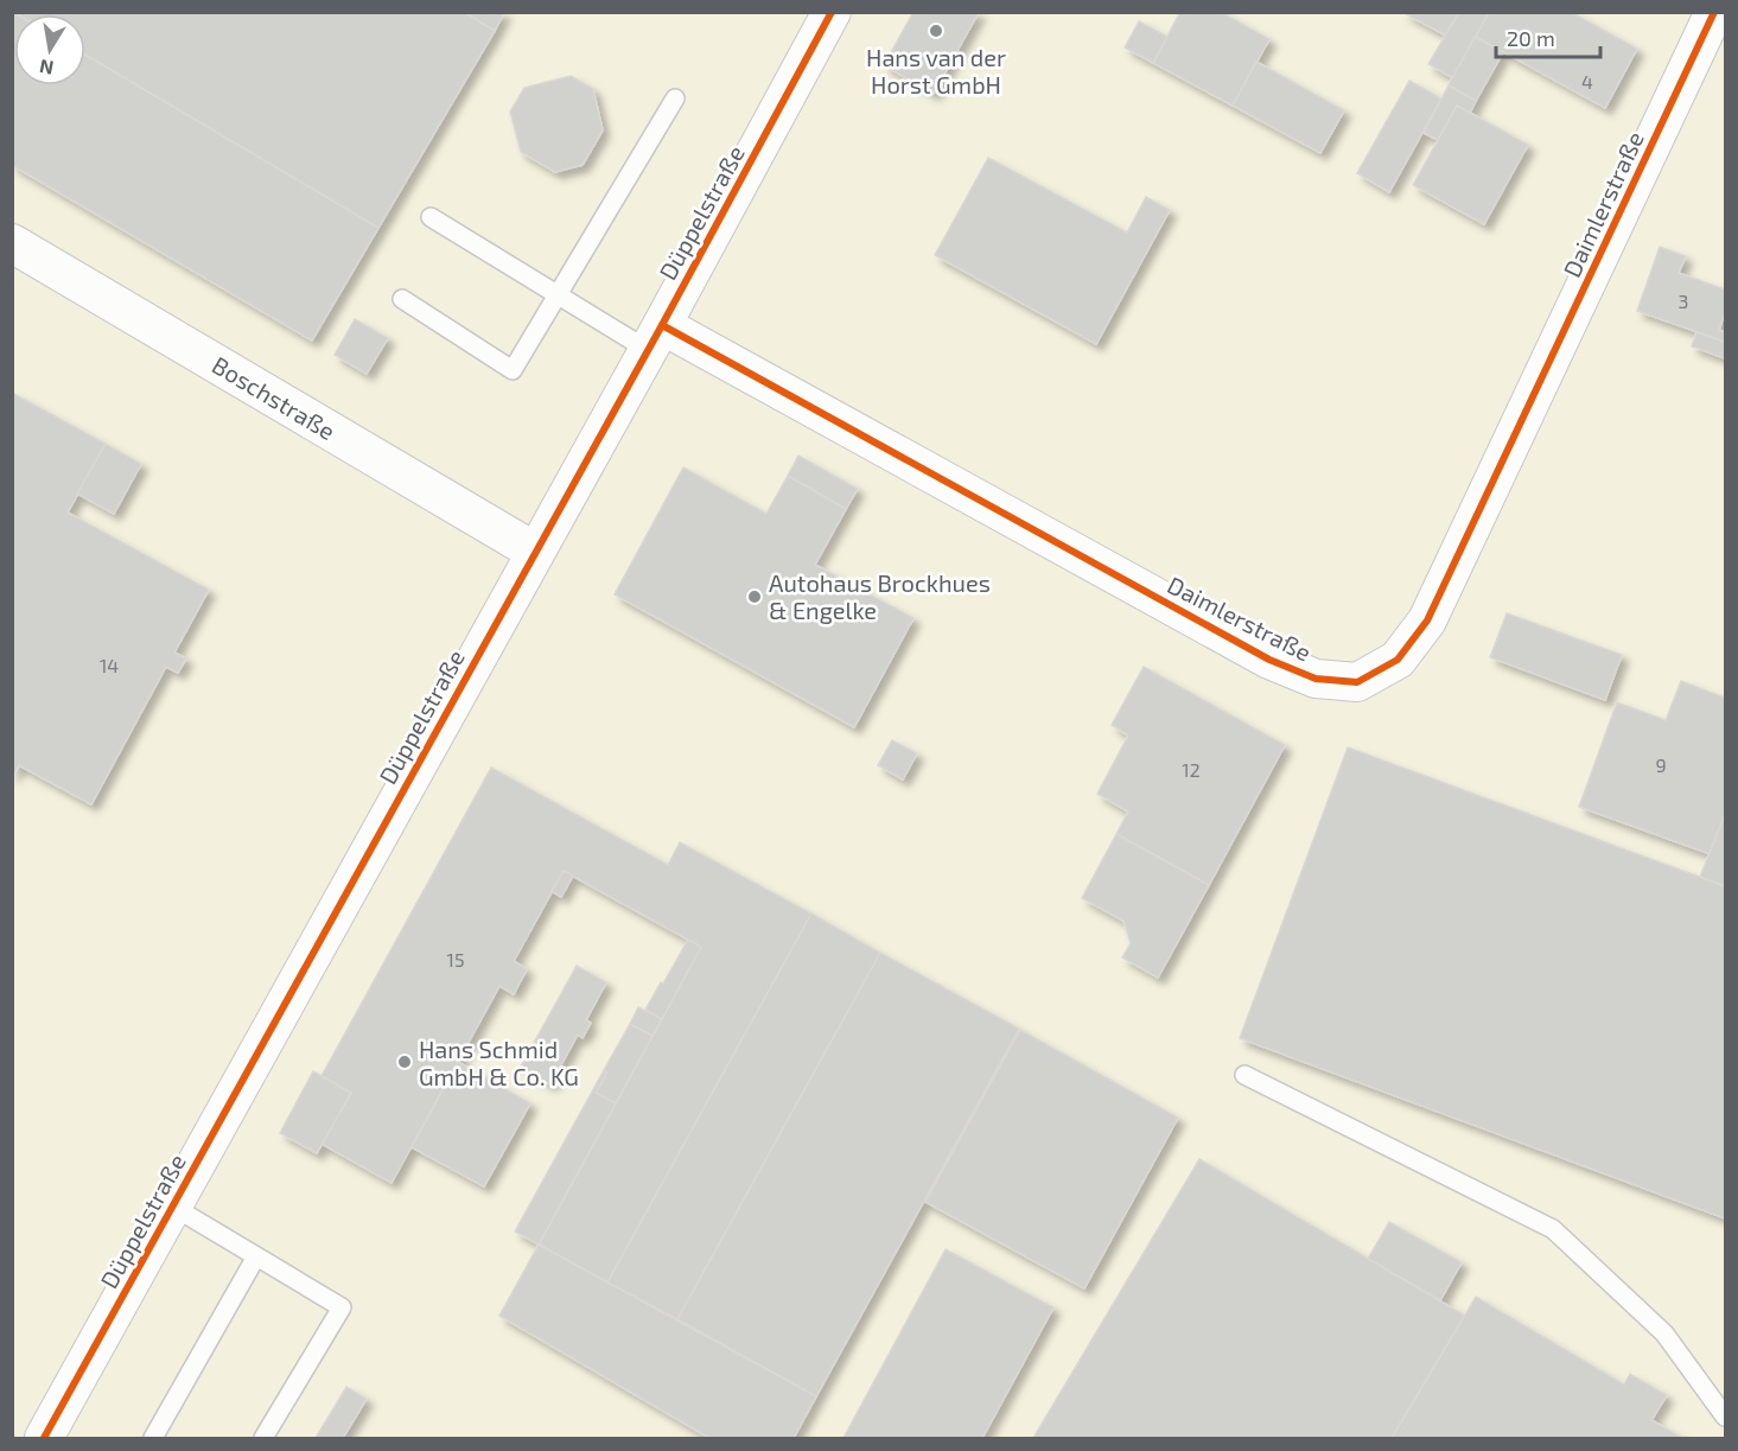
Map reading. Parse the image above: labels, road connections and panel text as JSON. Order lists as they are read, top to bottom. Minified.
{"streets":{"street":["Daimlerstraße","Düppelstraße","Boschstraße"]},"crossings":[["Daimlerstraße","Düppelstraße"],["Düppelstraße","Boschstraße"]],"places":["Hans van der Horst GmbH","Autohaus Brockhues & Engelke","Hans Schmid GmbH & Co. KG"],"house_numbers":["4","3","14","9","12","15"],"scale_bar":"20 m","north":"bottom"}
